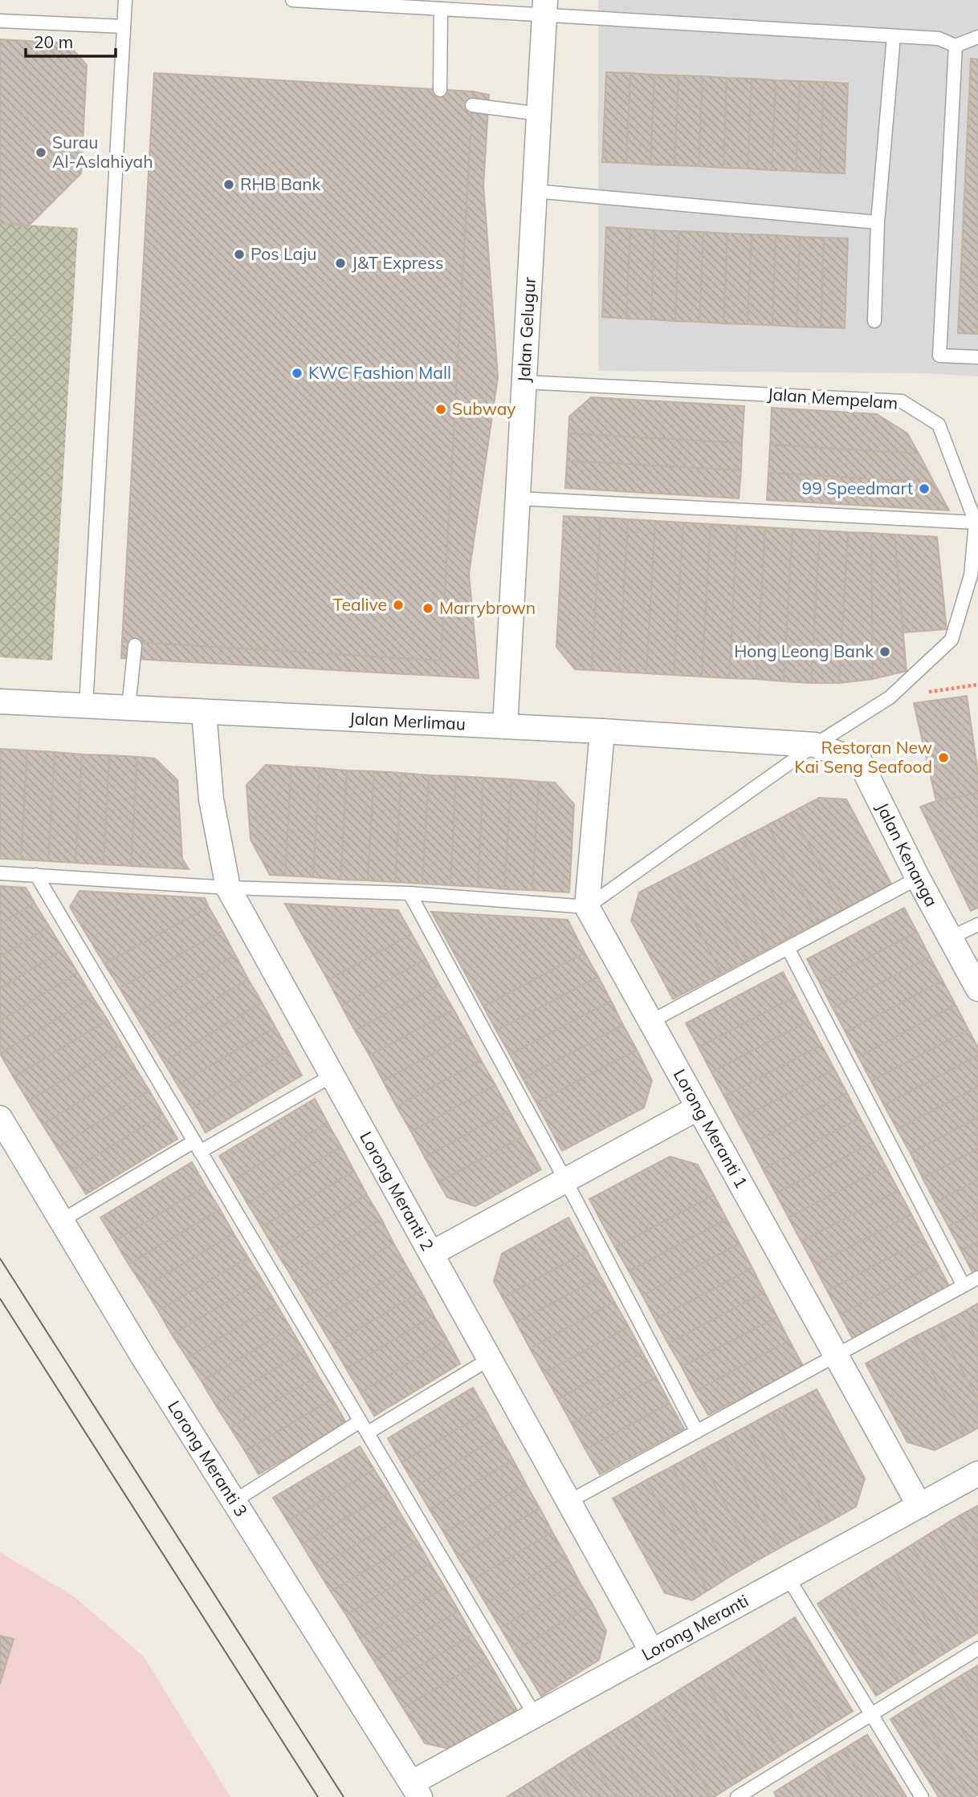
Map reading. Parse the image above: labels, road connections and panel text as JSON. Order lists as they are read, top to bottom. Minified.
{"streets":{"street":["Jalan Gelugur","Jalan Merlimau","Jalan Kenanga","Lorong Meranti 1","Lorong Meranti 2","Lorong Meranti 3","Lorong Meranti"],"lane":["Jalan Mempelam"]},"crossings":[["Jalan Gelugur","Jalan Mempelam"],["Jalan Gelugur","Jalan Merlimau"],["Jalan Mempelam","Jalan Merlimau"],["Jalan Mempelam","Jalan Kenanga"],["Jalan Mempelam","Lorong Meranti 1"],["Jalan Merlimau","Jalan Kenanga"],["Jalan Merlimau","Lorong Meranti 2"],["Lorong Meranti 1","Lorong Meranti"],["Lorong Meranti 2","Lorong Meranti"],["Lorong Meranti 3","Lorong Meranti"]],"places":["Surau Al-Aslahiyah","RHB Bank","Pos Laju","J&T Express","KWC Fashion Mall","Subway","99 Speedmart","Tealive","Marrybrown","Hong Leong Bank","Restoran New Kai Seng Seafood"],"scale_bar":"20 m"}
